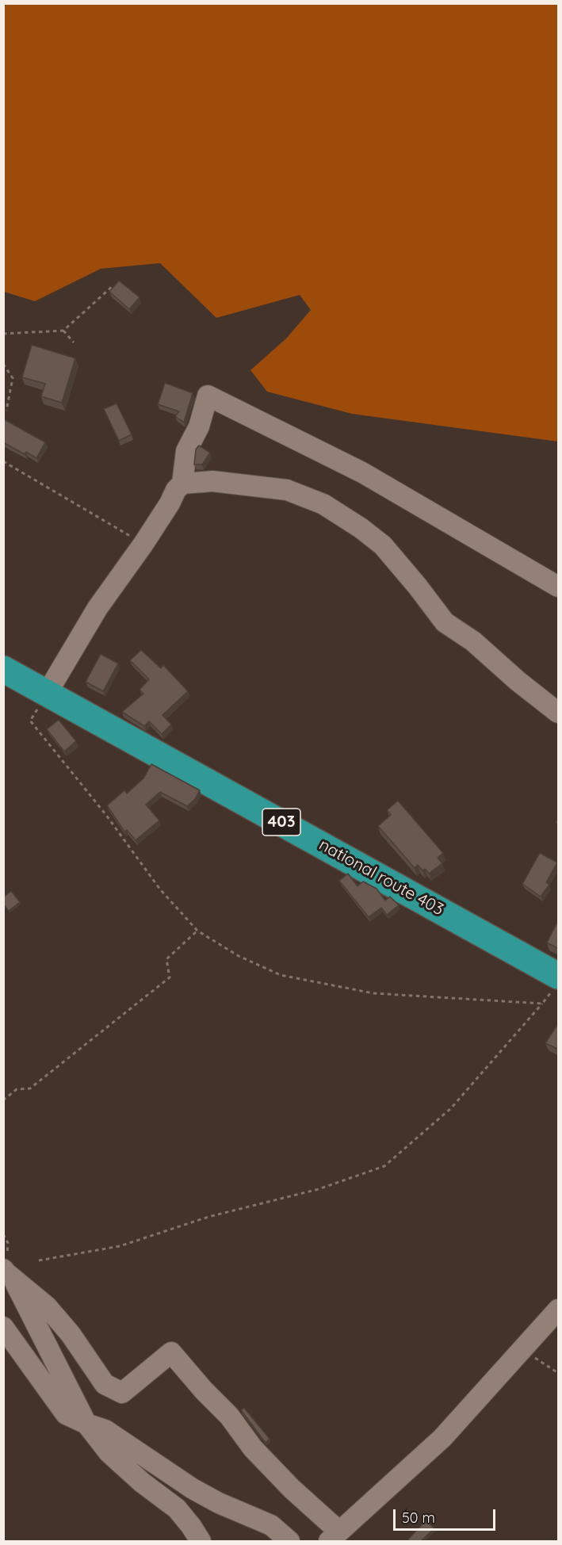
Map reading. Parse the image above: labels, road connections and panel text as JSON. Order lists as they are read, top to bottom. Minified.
{"streets":{"highway":["403","national route 403"]},"scale_bar":"50 m"}
